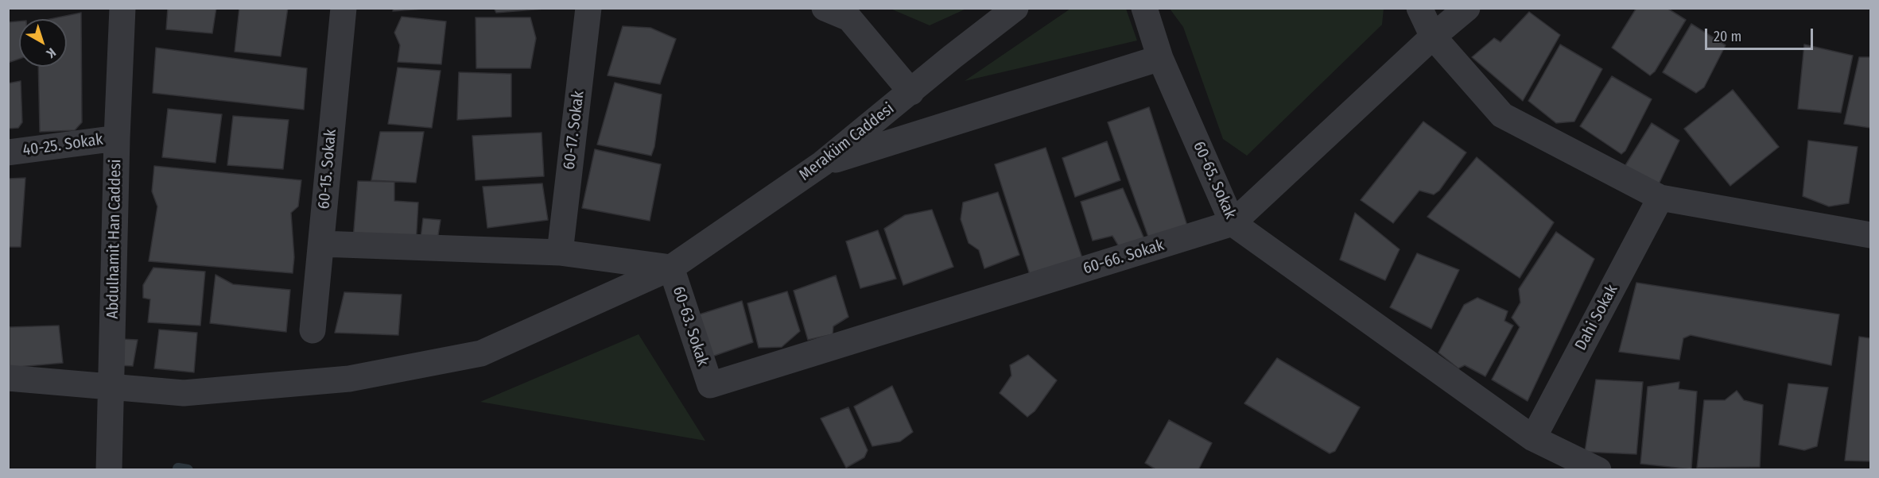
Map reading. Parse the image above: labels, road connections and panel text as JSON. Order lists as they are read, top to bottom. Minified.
{"streets":{"street":["60-17. Sokak","Meraküm Caddesi","40-25. Sokak","60-15. Sokak","60-65. Sokak","Abdulhamit Han Caddesi","60-66. Sokak","Dahi Sokak","60-63. Sokak"]},"crossings":[["Meraküm Caddesi","Abdulhamit Han Caddesi"],["Meraküm Caddesi","60-63. Sokak"],["40-25. Sokak","Abdulhamit Han Caddesi"],["60-65. Sokak","60-66. Sokak"],["60-65. Sokak","Dahi Sokak"],["60-66. Sokak","60-63. Sokak"]],"scale_bar":"20 m","north":"bottom right"}
